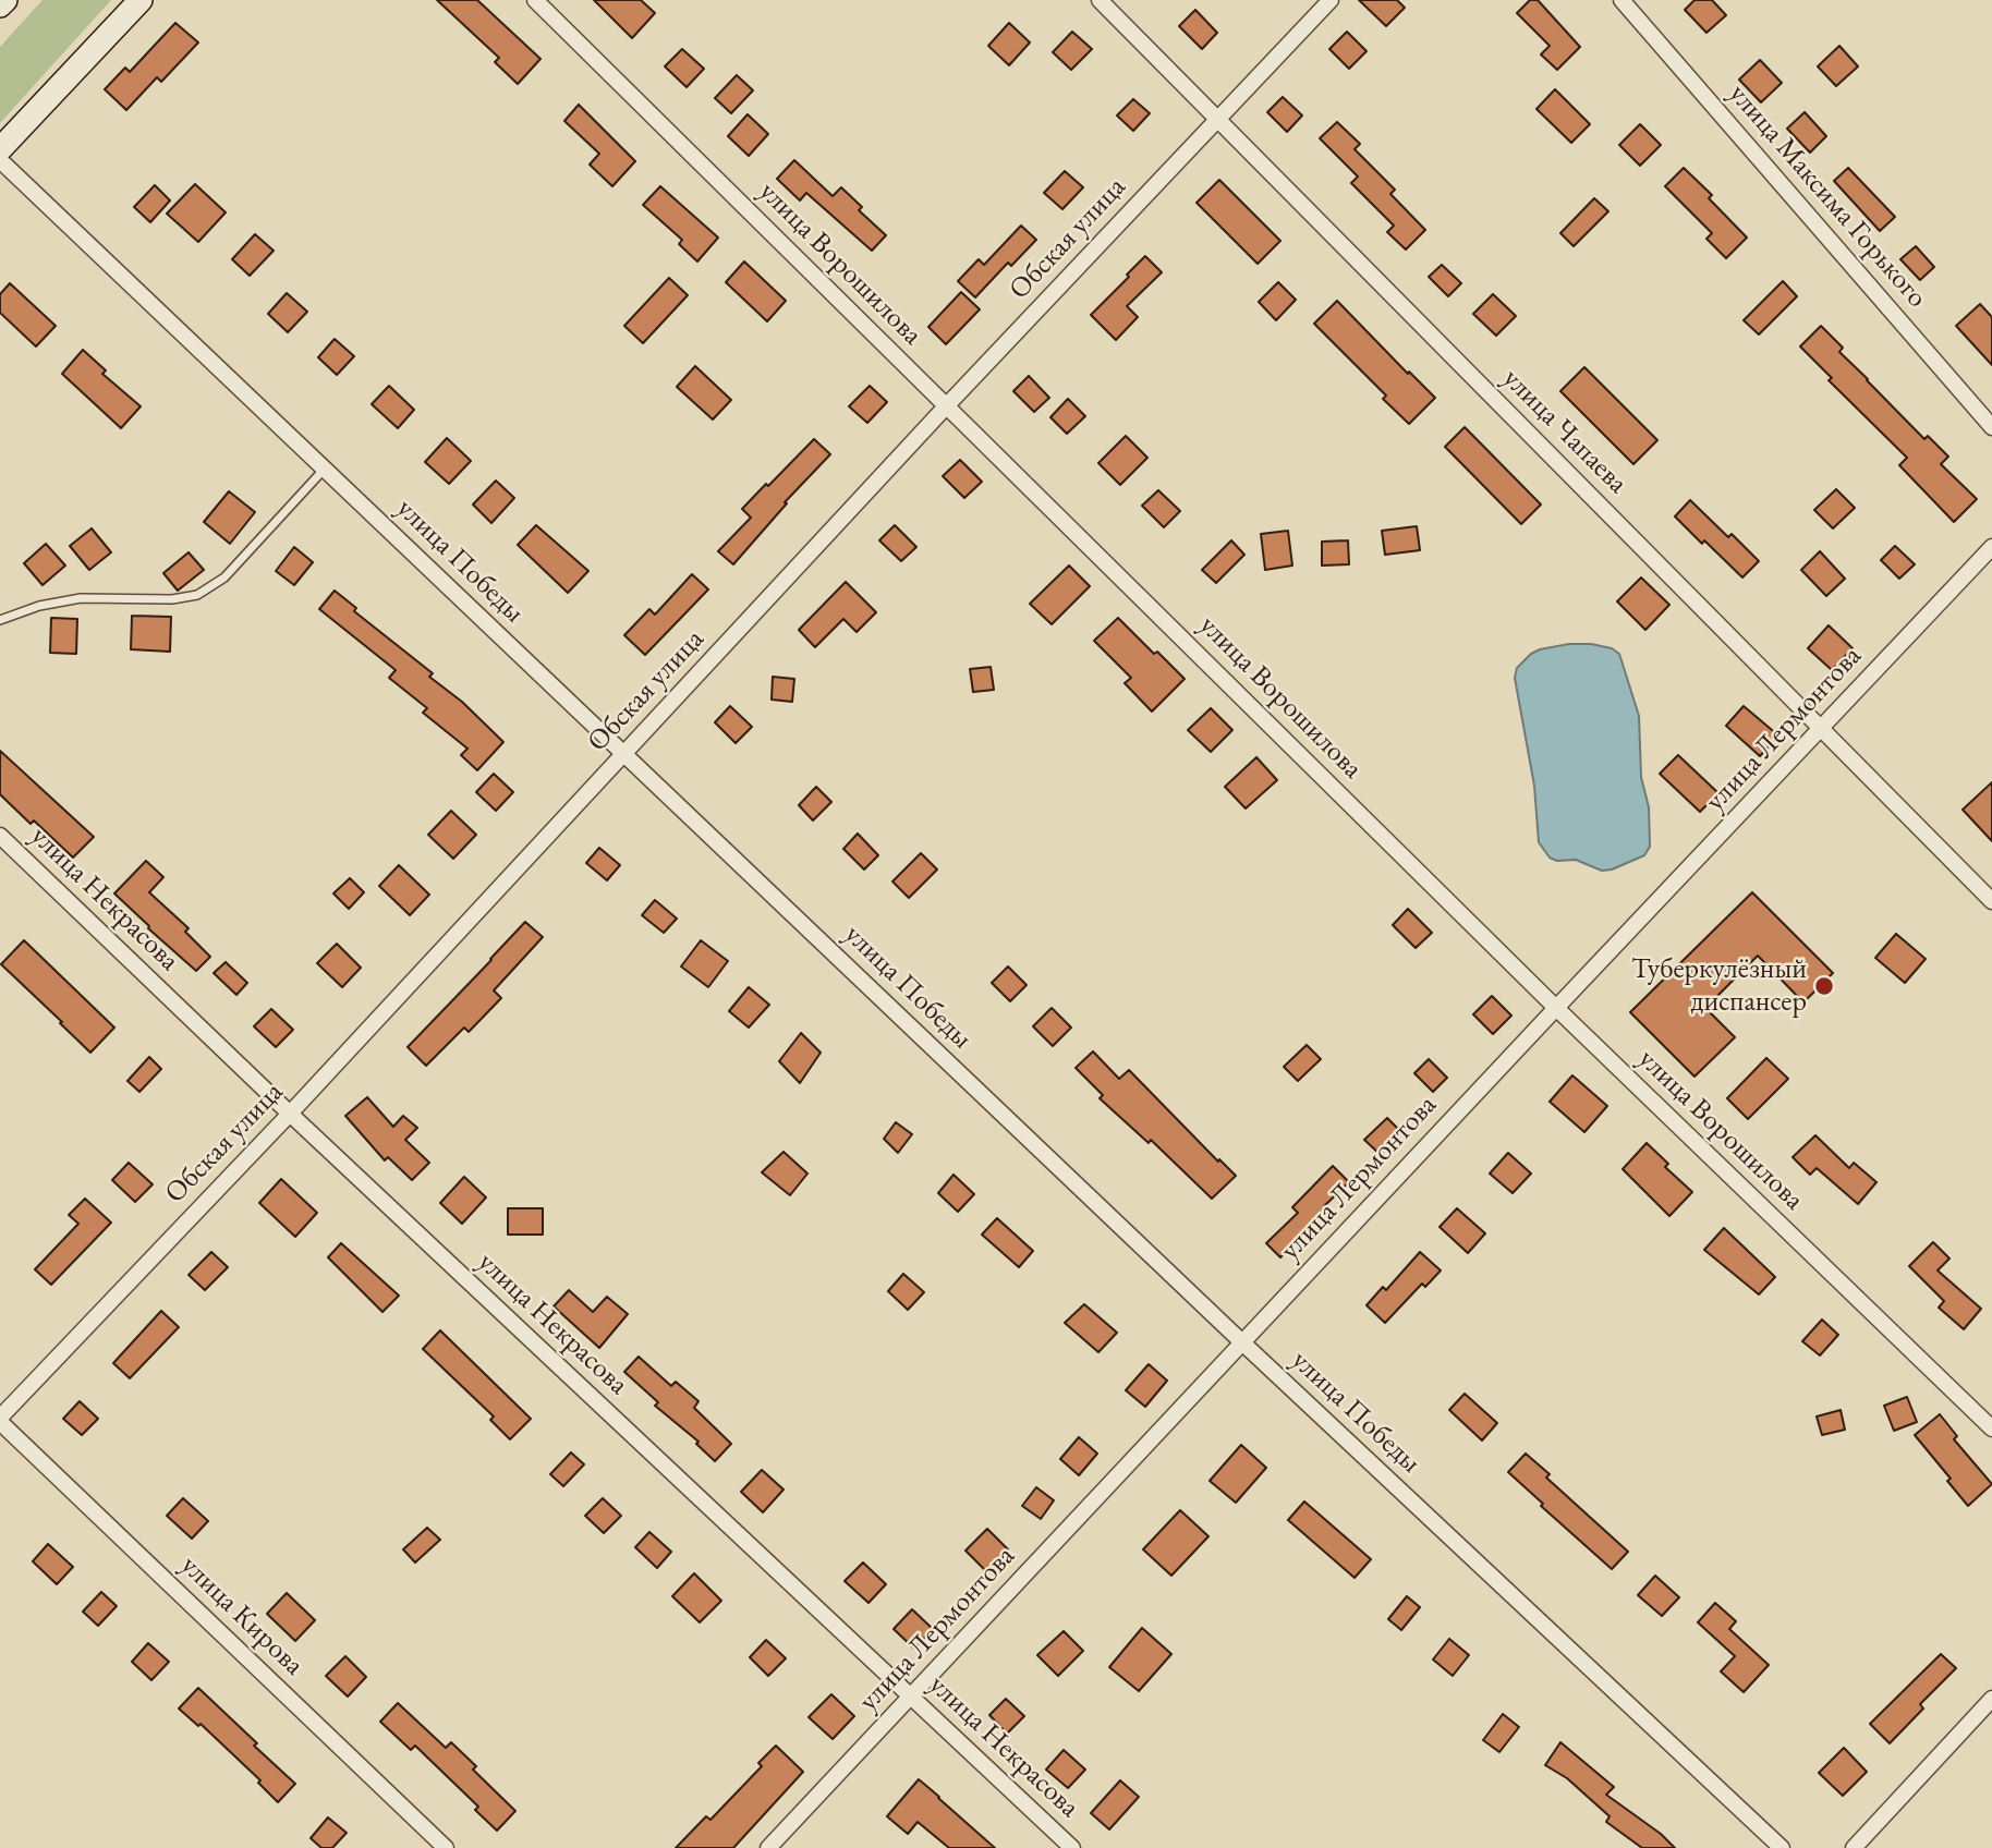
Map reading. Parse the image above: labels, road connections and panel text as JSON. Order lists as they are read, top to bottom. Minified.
{"streets":{"street":["улица Максима Горького","Обская улица","улица Ворошилова","улица Чапаева","улица Победы","улица Лермонтова","улица Некрасова","улица Кирова"]},"crossings":[["Обская улица","улица Ворошилова"],["Обская улица","улица Чапаева"],["Обская улица","улица Победы"],["Обская улица","улица Некрасова"],["Обская улица","улица Кирова"],["улица Ворошилова","улица Лермонтова"],["улица Чапаева","улица Лермонтова"],["улица Победы","улица Лермонтова"],["улица Лермонтова","улица Некрасова"]],"places":["Туберкулёзный диспансер"]}
